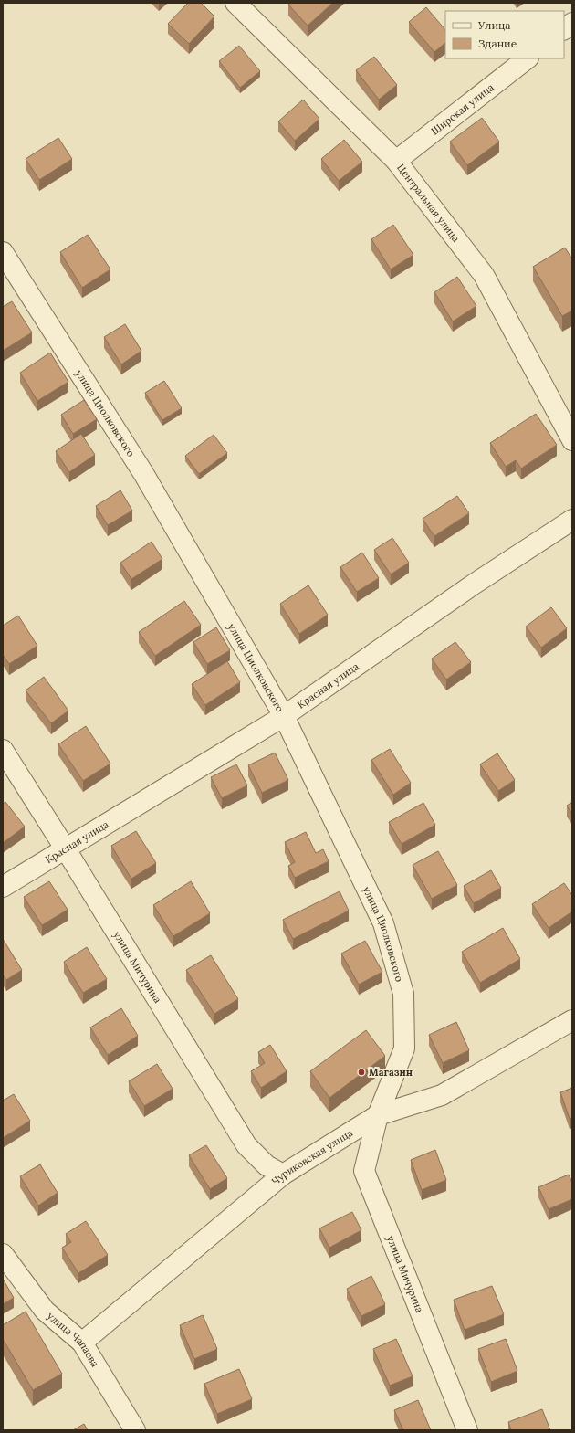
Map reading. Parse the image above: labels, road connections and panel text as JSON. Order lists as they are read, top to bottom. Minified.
{"streets":{"street":["Широкая улица","Центральная улица","улица Циолковского","Красная улица","улица Мичурина","Чуриковская улица","улица Чапаева"]},"crossings":[["Широкая улица","Центральная улица"],["улица Циолковского","Красная улица"],["улица Циолковского","улица Мичурина"],["улица Циолковского","Чуриковская улица"],["Красная улица","улица Мичурина"],["улица Мичурина","Чуриковская улица"],["Чуриковская улица","улица Чапаева"]],"places":["Магазин"],"legend":["Улица","Здание"]}
